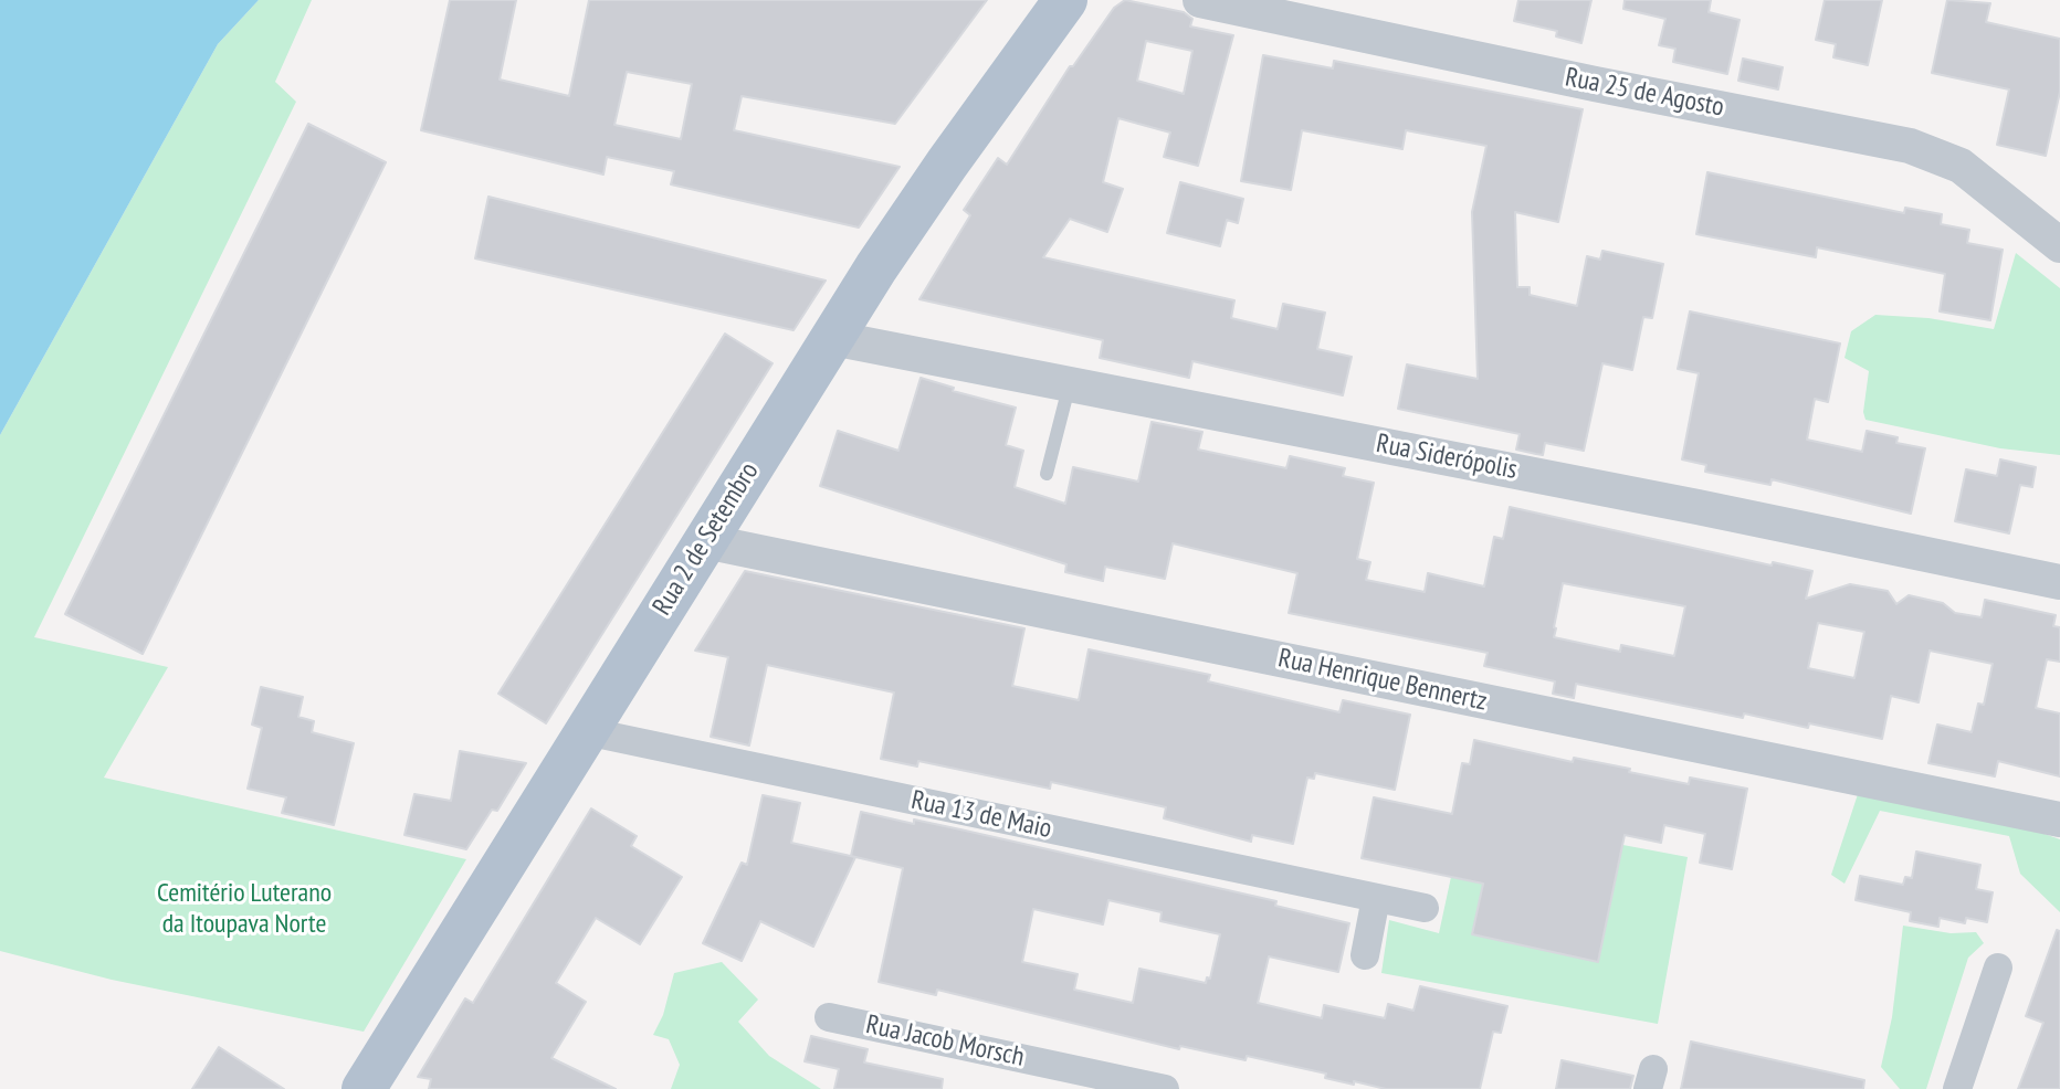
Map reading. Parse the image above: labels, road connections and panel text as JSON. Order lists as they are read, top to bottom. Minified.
{"streets":{"main road":["Rua 2 de Setembro"],"street":["Rua 25 de Agosto","Rua Siderópolis","Rua Henrique Bennertz","Rua 13 de Maio","Rua Jacob Morsch"]},"crossings":[["Rua Siderópolis","Rua 2 de Setembro"],["Rua 2 de Setembro","Rua Henrique Bennertz"],["Rua 2 de Setembro","Rua 13 de Maio"]],"parks":["Cemitério Luterano da Itoupava Norte"]}
